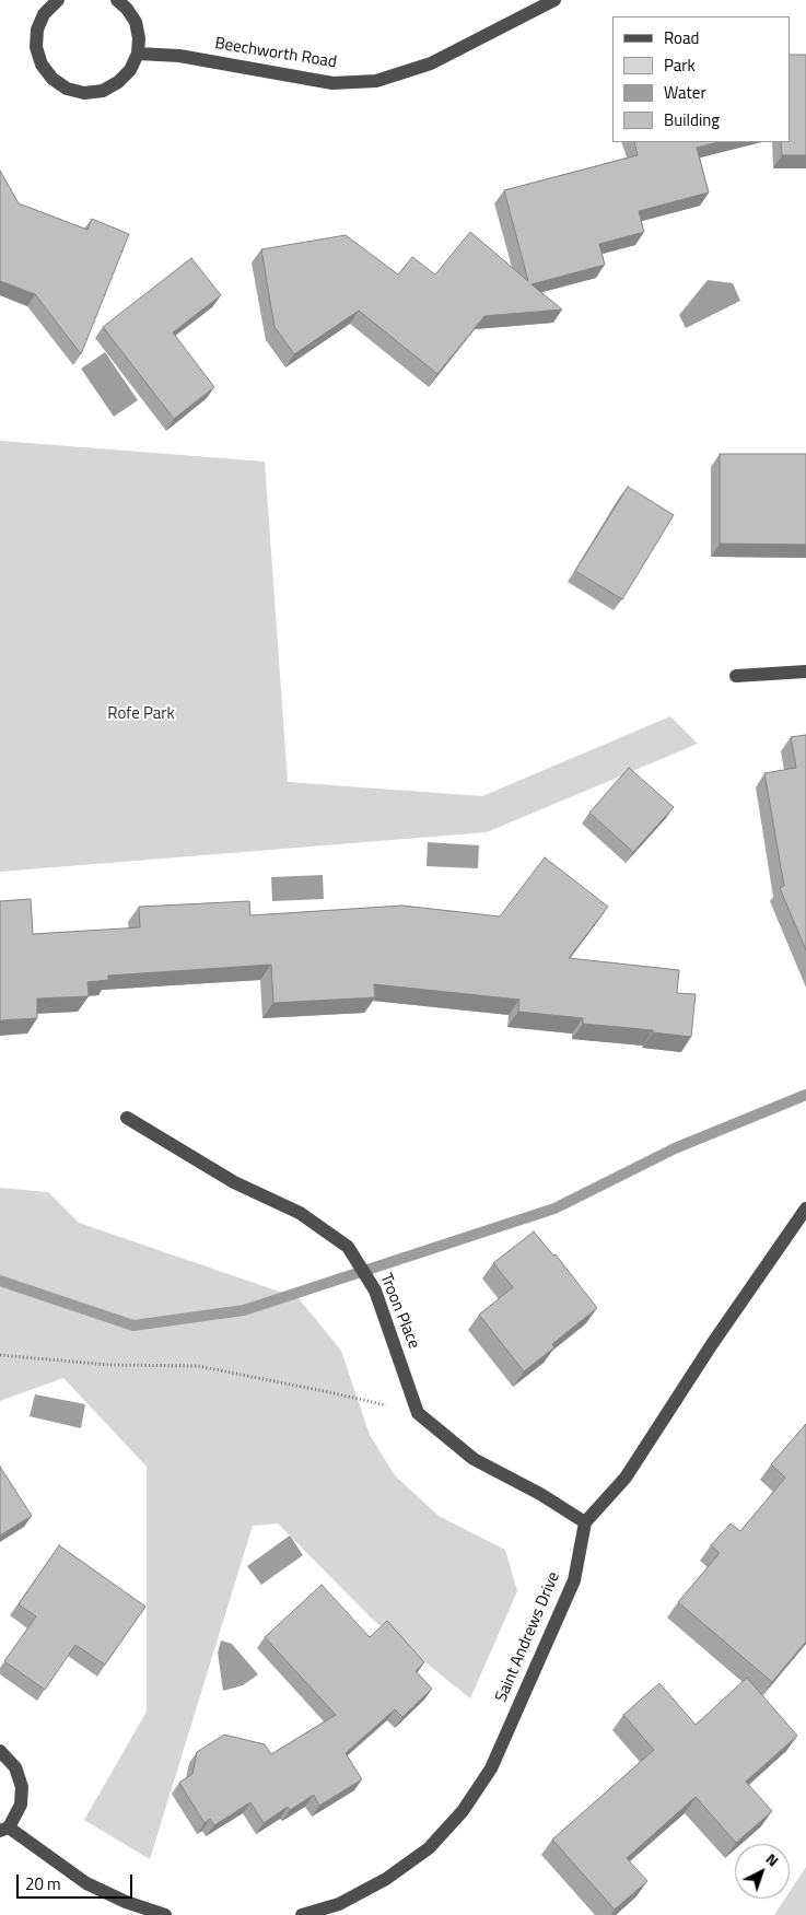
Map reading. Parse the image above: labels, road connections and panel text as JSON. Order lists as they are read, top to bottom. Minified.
{"streets":{"street":["Beechworth Road","Troon Place","Saint Andrews Drive"]},"parks":["Rofe Park"],"legend":["Road","Park","Water","Building"],"scale_bar":"20 m","north":"top right"}
